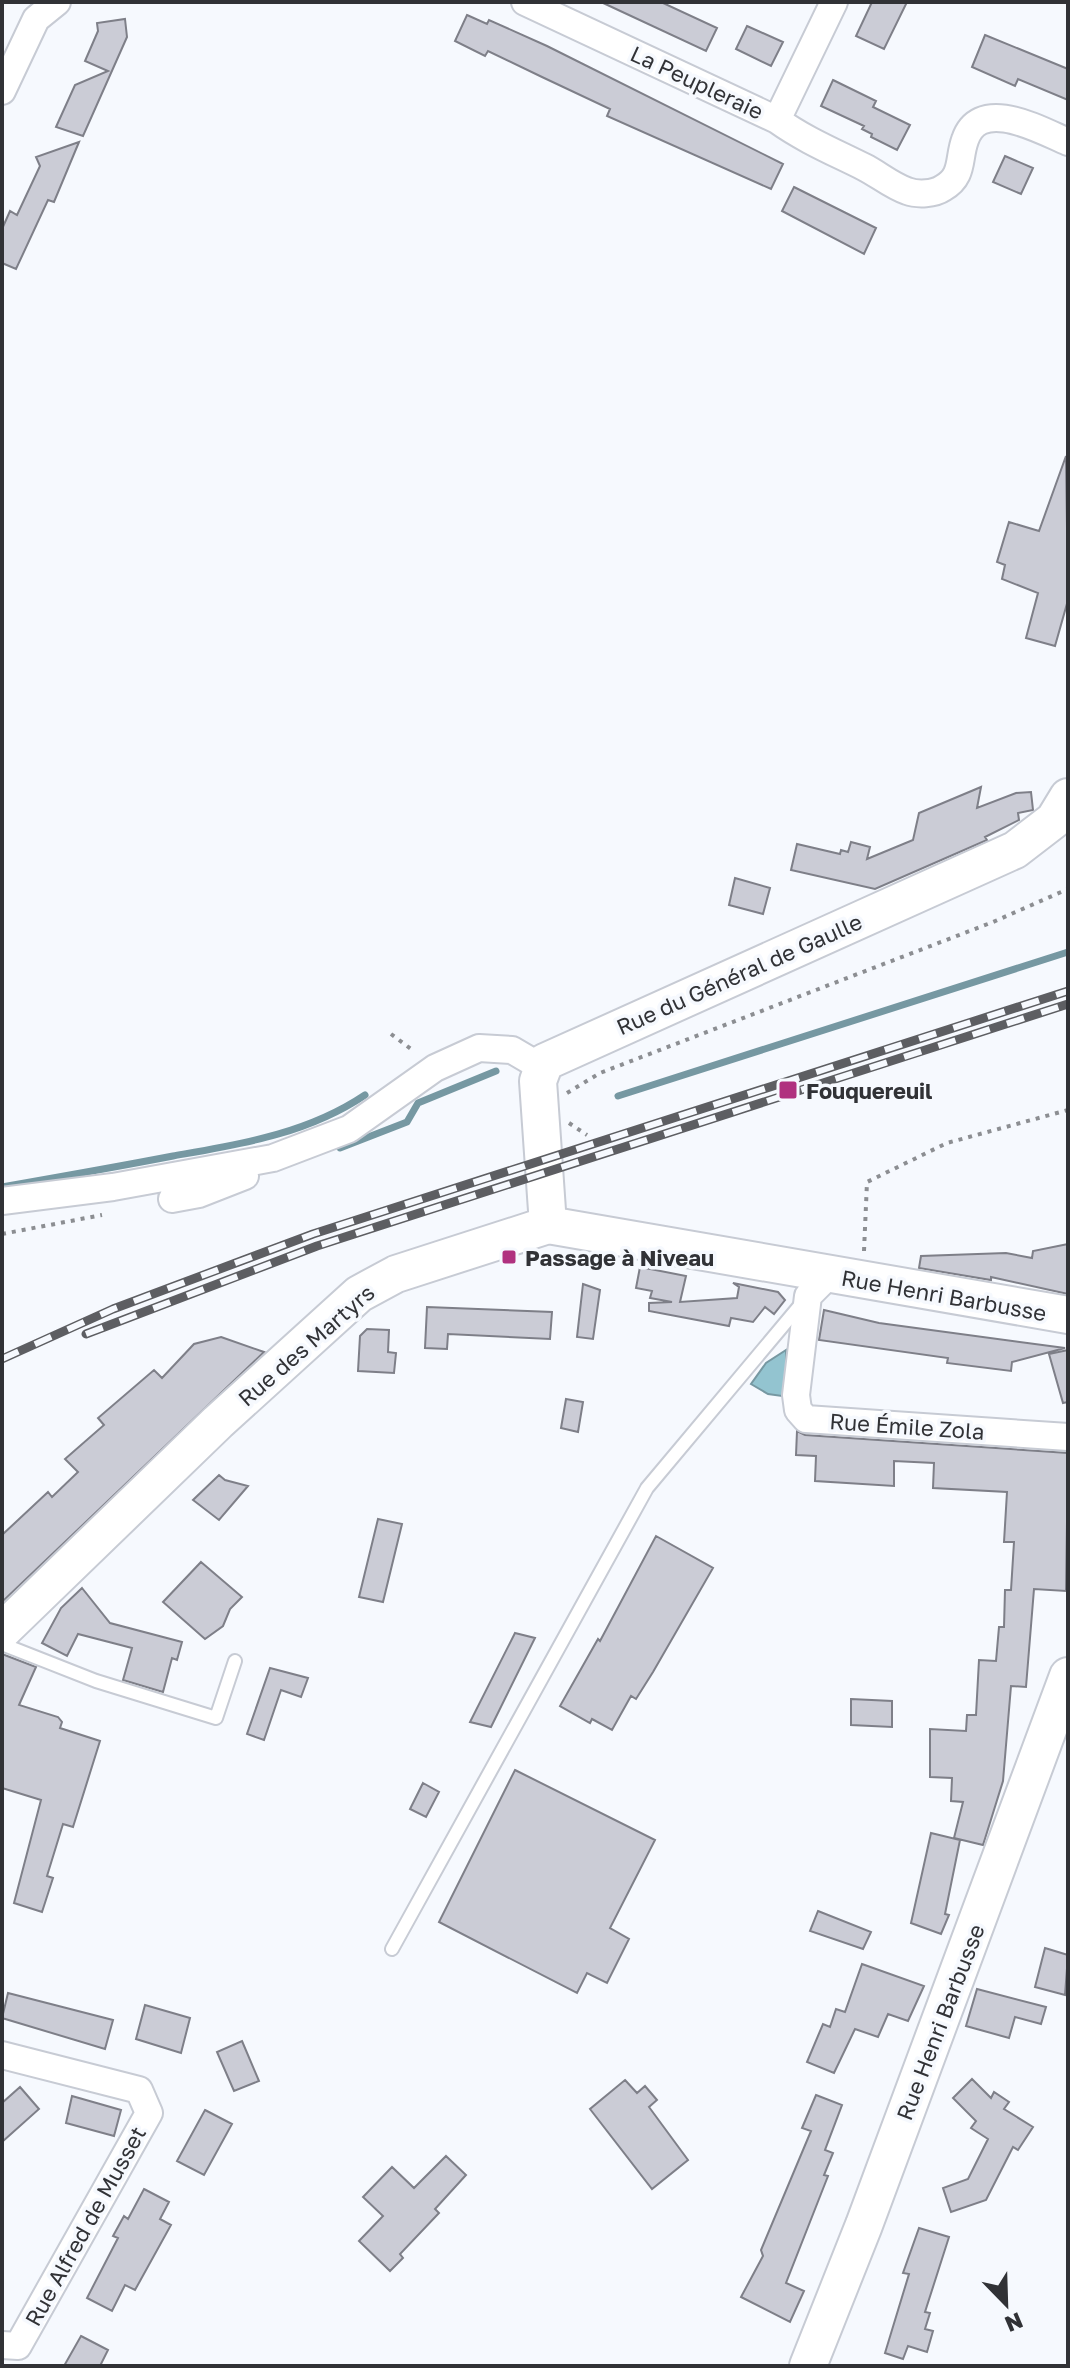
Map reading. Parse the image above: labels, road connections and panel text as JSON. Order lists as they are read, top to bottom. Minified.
{"streets":{"street":["La Peupleraie","Rue du Général de Gaulle","Rue Henri Barbusse","Rue des Martyrs","Rue Émile Zola","Rue Alfred de Musset"]},"crossings":[["Rue Henri Barbusse","Rue des Martyrs"],["Rue Henri Barbusse","Rue Émile Zola"],["Rue des Martyrs","Rue Émile Zola"]],"places":{"transit":["Fouquereuil","Passage à Niveau"]},"north":"bottom right"}
